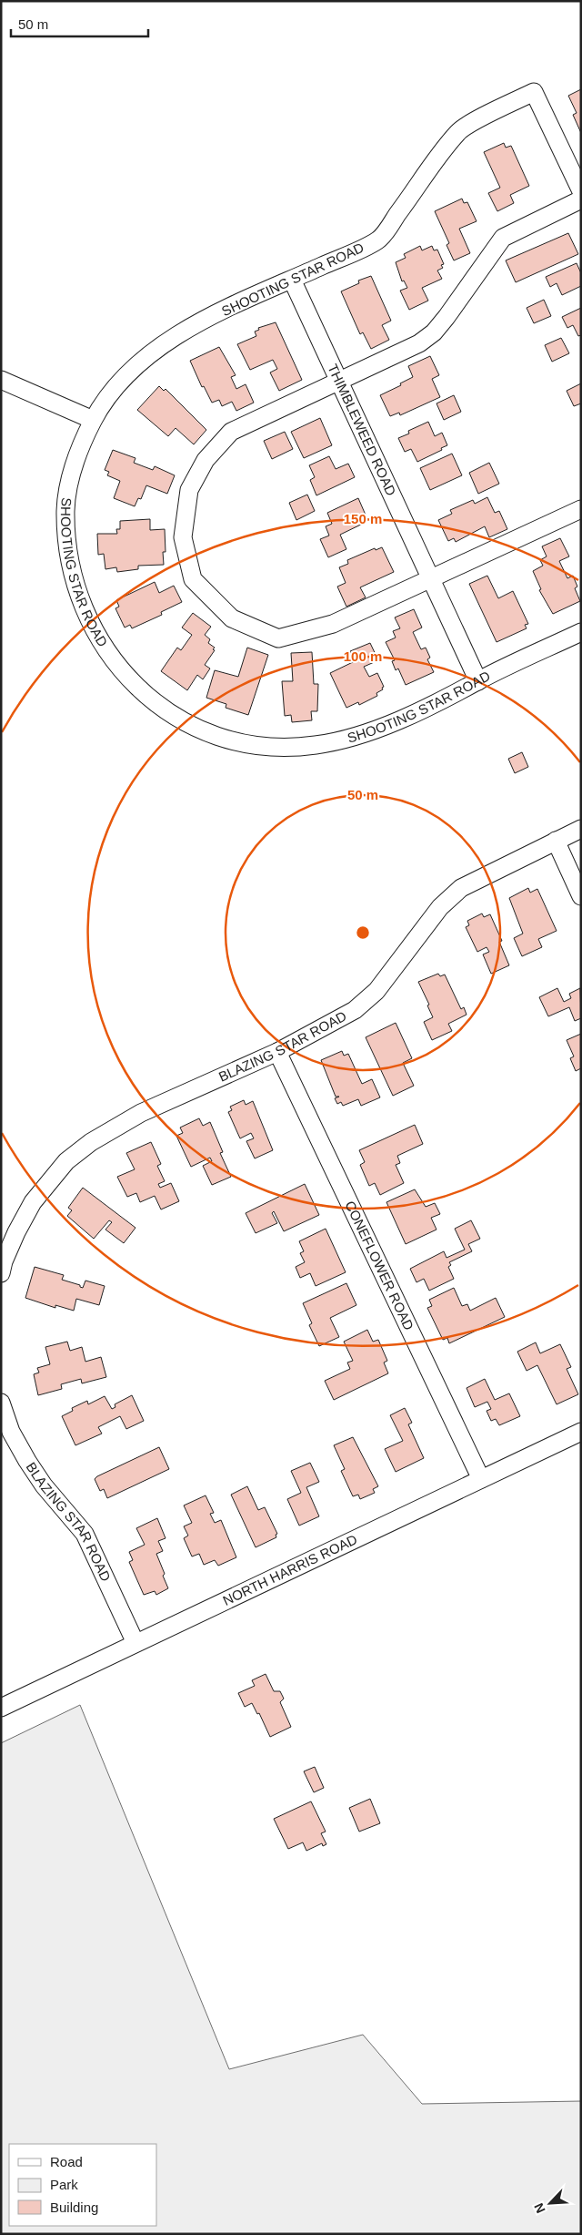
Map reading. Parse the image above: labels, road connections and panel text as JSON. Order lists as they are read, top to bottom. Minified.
{"streets":{"street":["SHOOTING STAR ROAD","THIMBLEWEED ROAD","BLAZING STAR ROAD","CONEFLOWER ROAD","NORTH HARRIS ROAD"]},"crossings":[["SHOOTING STAR ROAD","THIMBLEWEED ROAD"],["BLAZING STAR ROAD","CONEFLOWER ROAD"],["BLAZING STAR ROAD","NORTH HARRIS ROAD"],["CONEFLOWER ROAD","NORTH HARRIS ROAD"]],"legend":["Road","Park","Building"],"scale_bar":"50 m","north":"bottom left","rings":["150 m","100 m","50 m"]}
